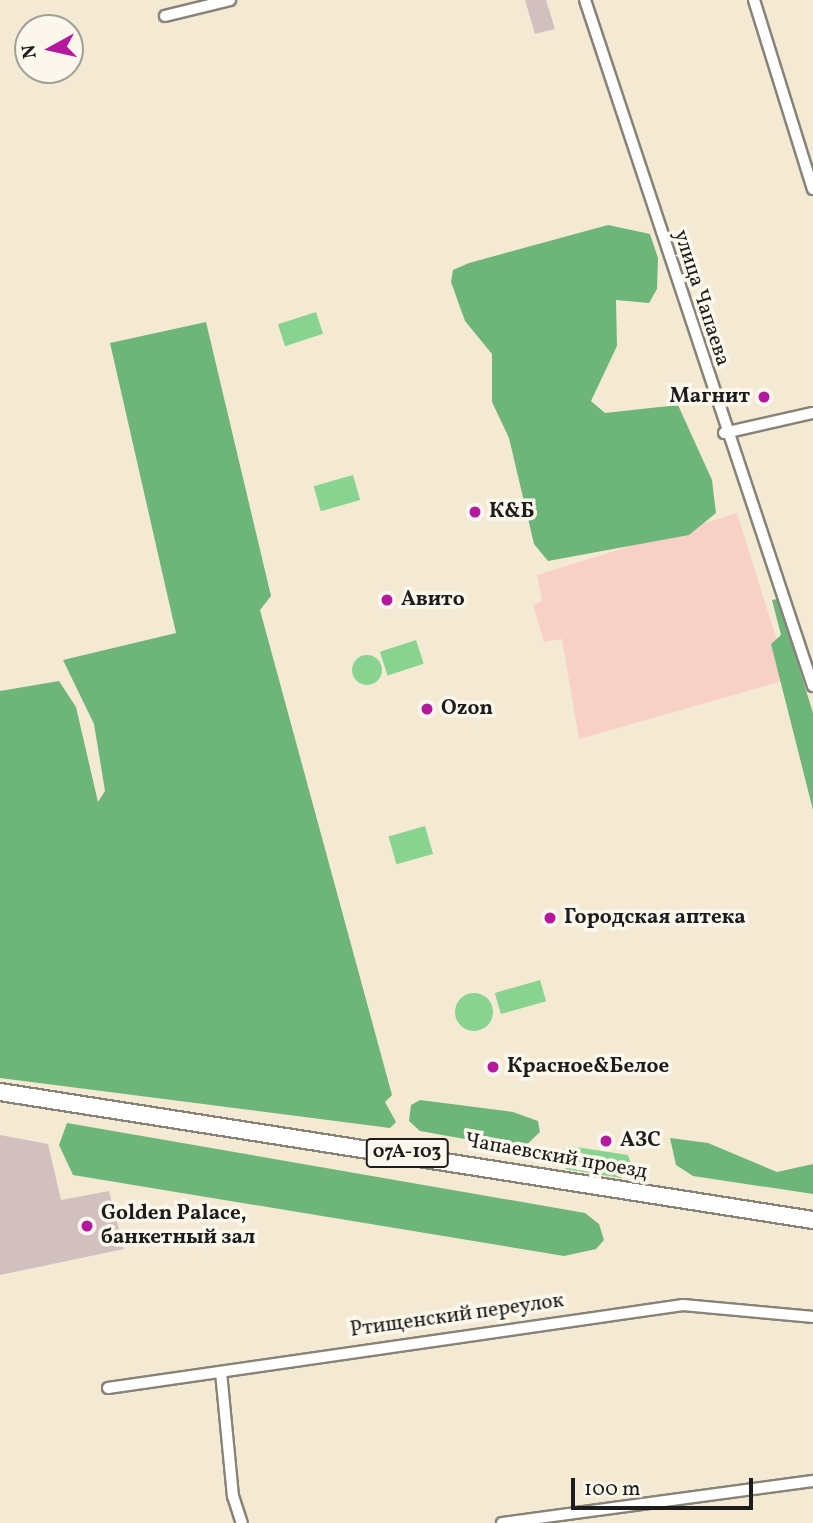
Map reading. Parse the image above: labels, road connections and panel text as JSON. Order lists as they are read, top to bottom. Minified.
{"streets":{"main road":["07А-103","Чапаевский проезд"],"street":["улица Чапаева","Ртищенский переулок"]},"places":["Магнит","К&Б","Авито","Ozon","Городская аптека","Красное&Белое","АЗС","Golden Palace, банкетный зал"],"scale_bar":"100 m","north":"left"}
